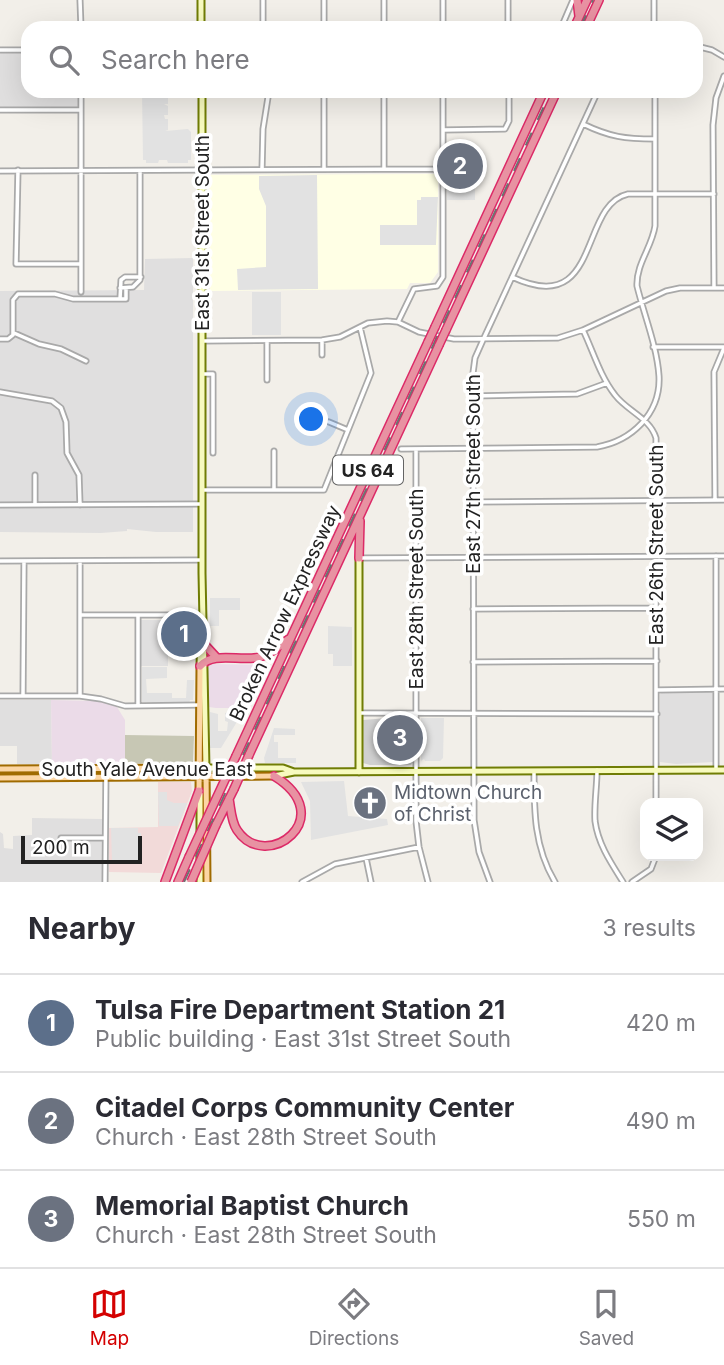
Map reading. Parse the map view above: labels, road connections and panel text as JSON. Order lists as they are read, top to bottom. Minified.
{"streets":{"highway":["US 64","Broken Arrow Expressway"],"main road":["East 31st Street South","South Yale Avenue East"],"street":["East 27th Street South","East 26th Street South","East 28th Street South"]},"crossings":[["East 31st Street South","South Yale Avenue East"],["East 27th Street South","South Yale Avenue East"],["East 26th Street South","South Yale Avenue East"],["East 28th Street South","South Yale Avenue East"]],"places":{"church":["Midtown Church of Christ"]},"scale_bar":"200 m","page":{"search":"Search here","pins":["2","1","3"],"scale":"200 m","heading":["Nearby","3 results"],"list":[{"mark":"1","name":"Tulsa Fire Department Station 21","note":"Public building · East 31st Street South","value":"420 m"},{"mark":"2","name":"Citadel Corps Community Center","note":"Church · East 28th Street South","value":"490 m"},{"mark":"3","name":"Memorial Baptist Church","note":"Church · East 28th Street South","value":"550 m"}],"nav":["Map","Directions","Saved"]}}
